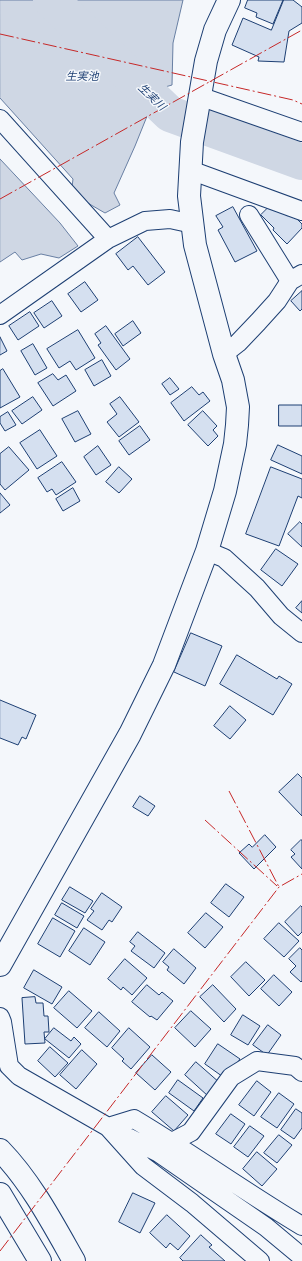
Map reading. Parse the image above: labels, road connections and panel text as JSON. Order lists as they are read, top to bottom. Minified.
{"water":["生実池","生実川"]}
